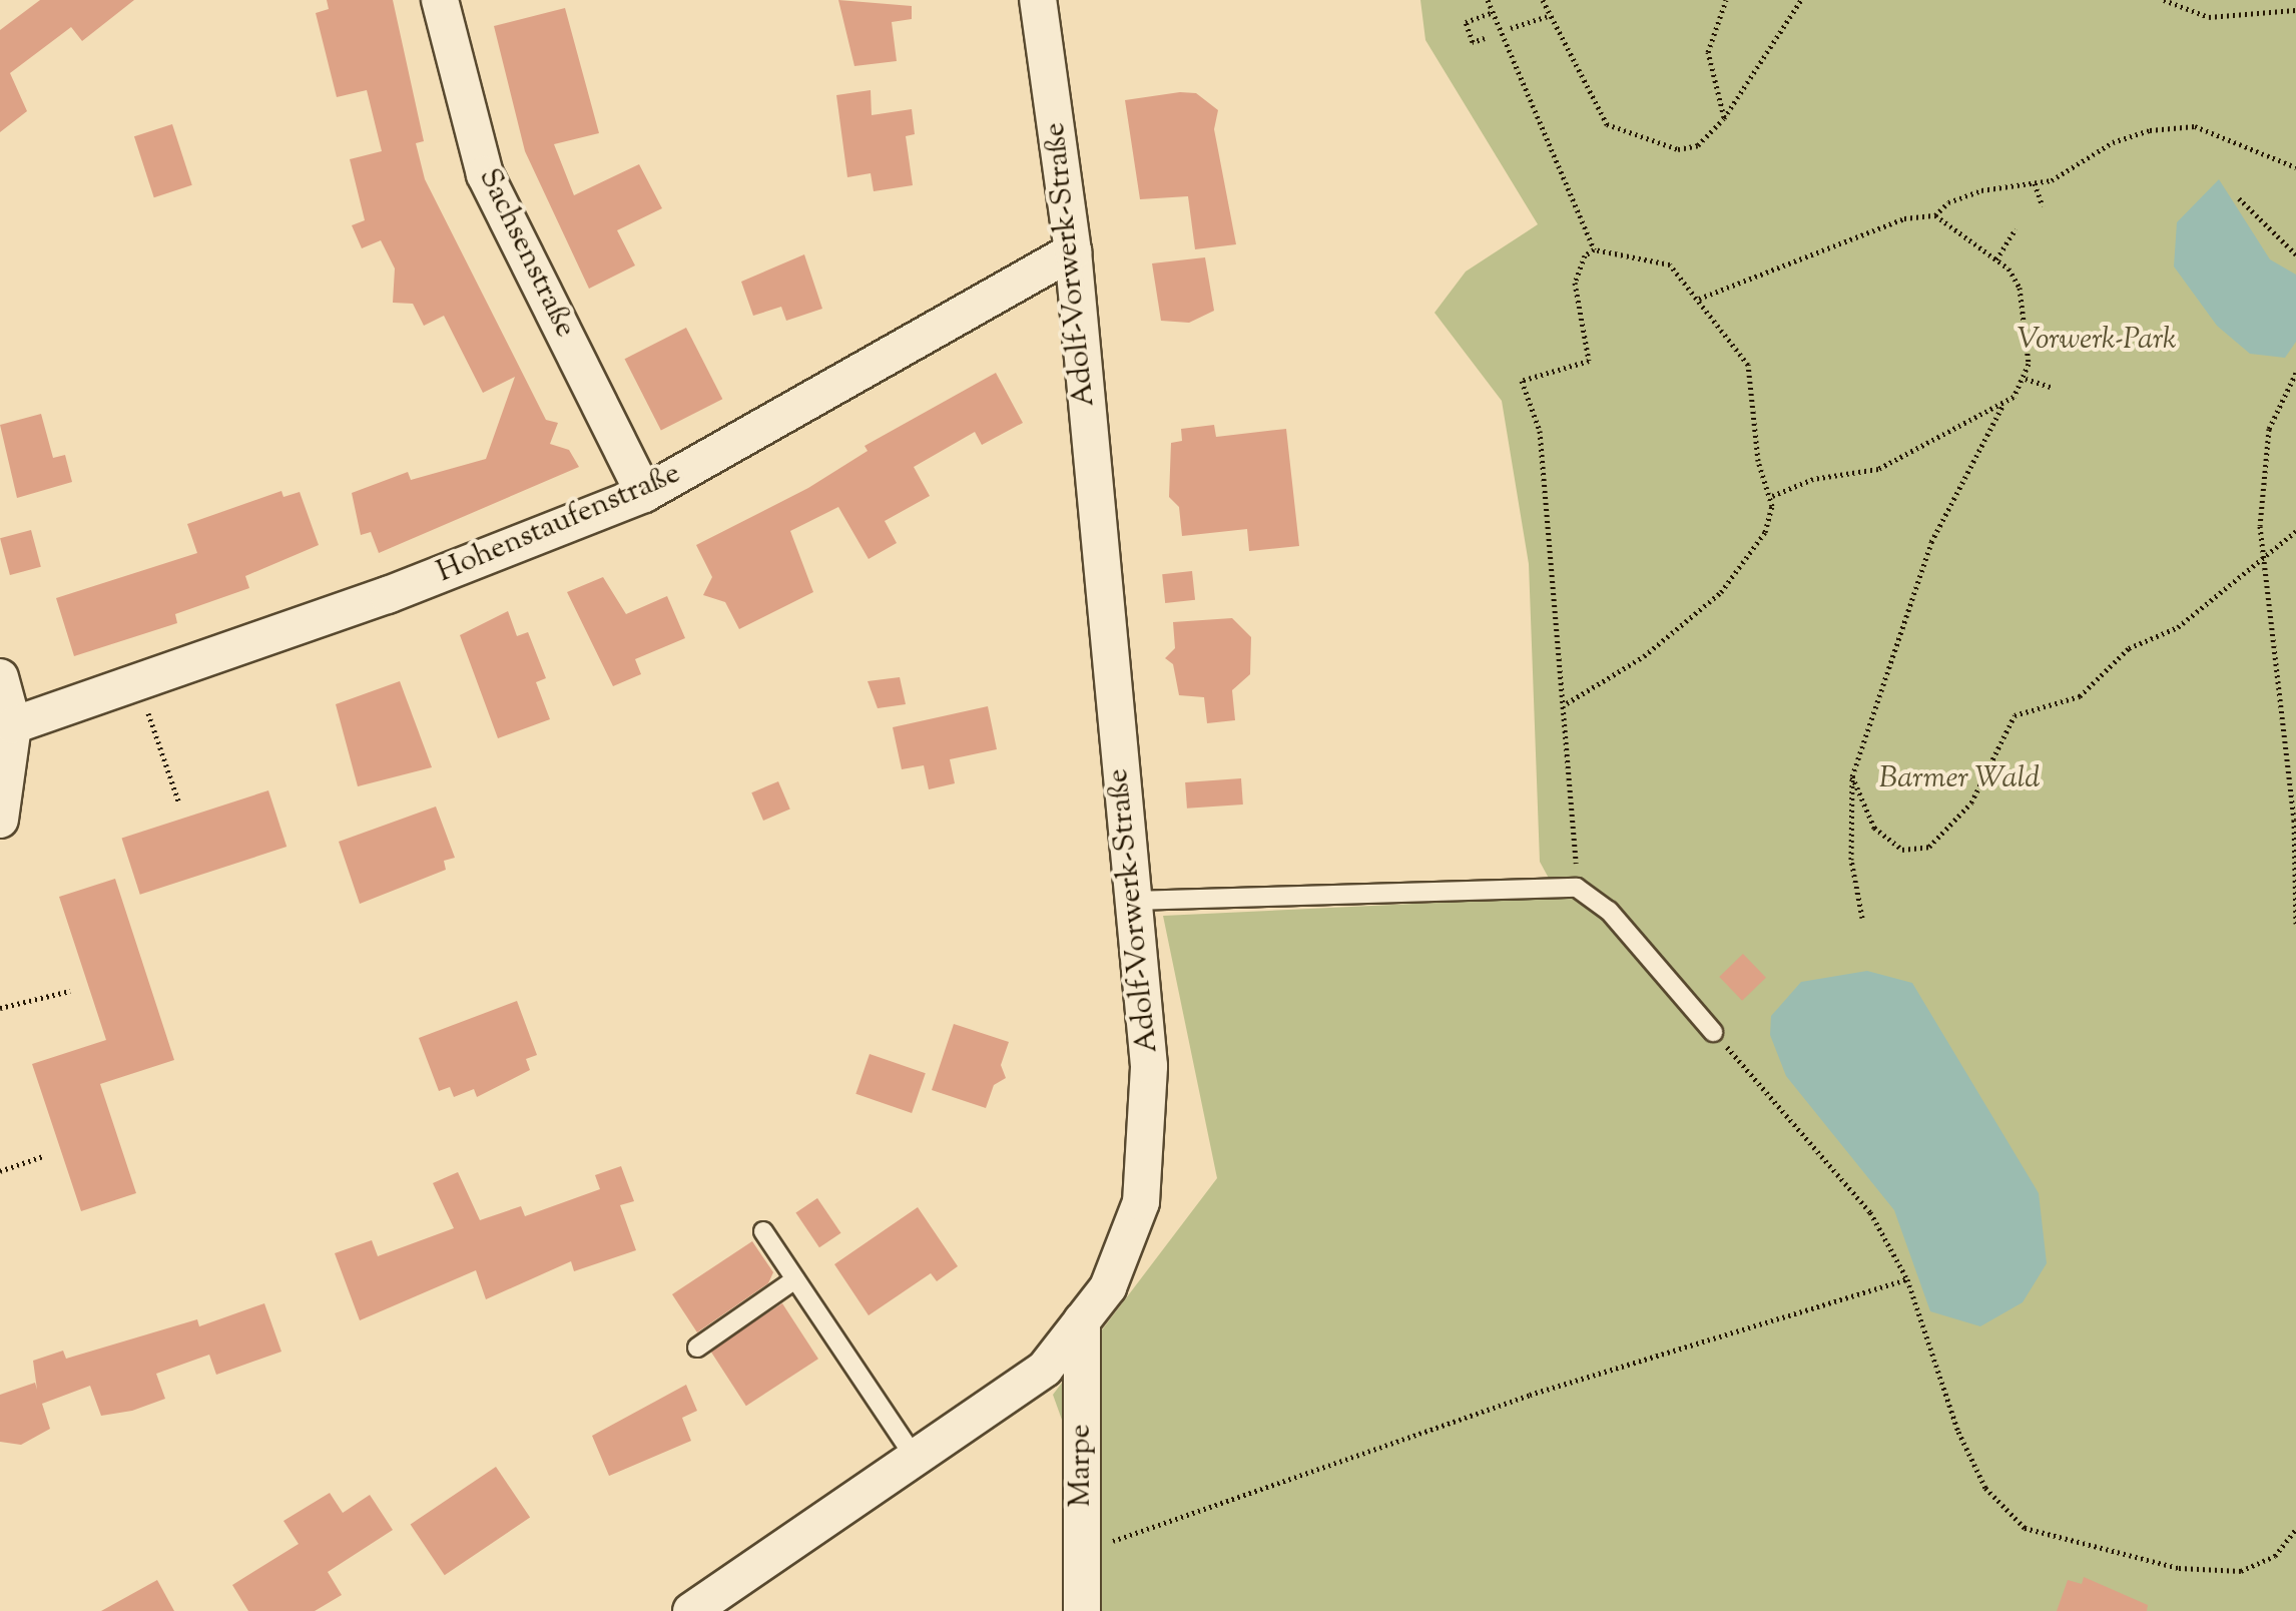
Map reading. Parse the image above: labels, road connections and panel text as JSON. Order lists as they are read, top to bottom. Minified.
{"streets":{"street":["Sachsenstraße","Adolf-Vorwerk-Straße","Hohenstaufenstraße","Marpe"]},"crossings":[["Sachsenstraße","Hohenstaufenstraße"],["Adolf-Vorwerk-Straße","Hohenstaufenstraße"],["Adolf-Vorwerk-Straße","Marpe"]],"parks":["Vorwerk-Park","Barmer Wald"]}
